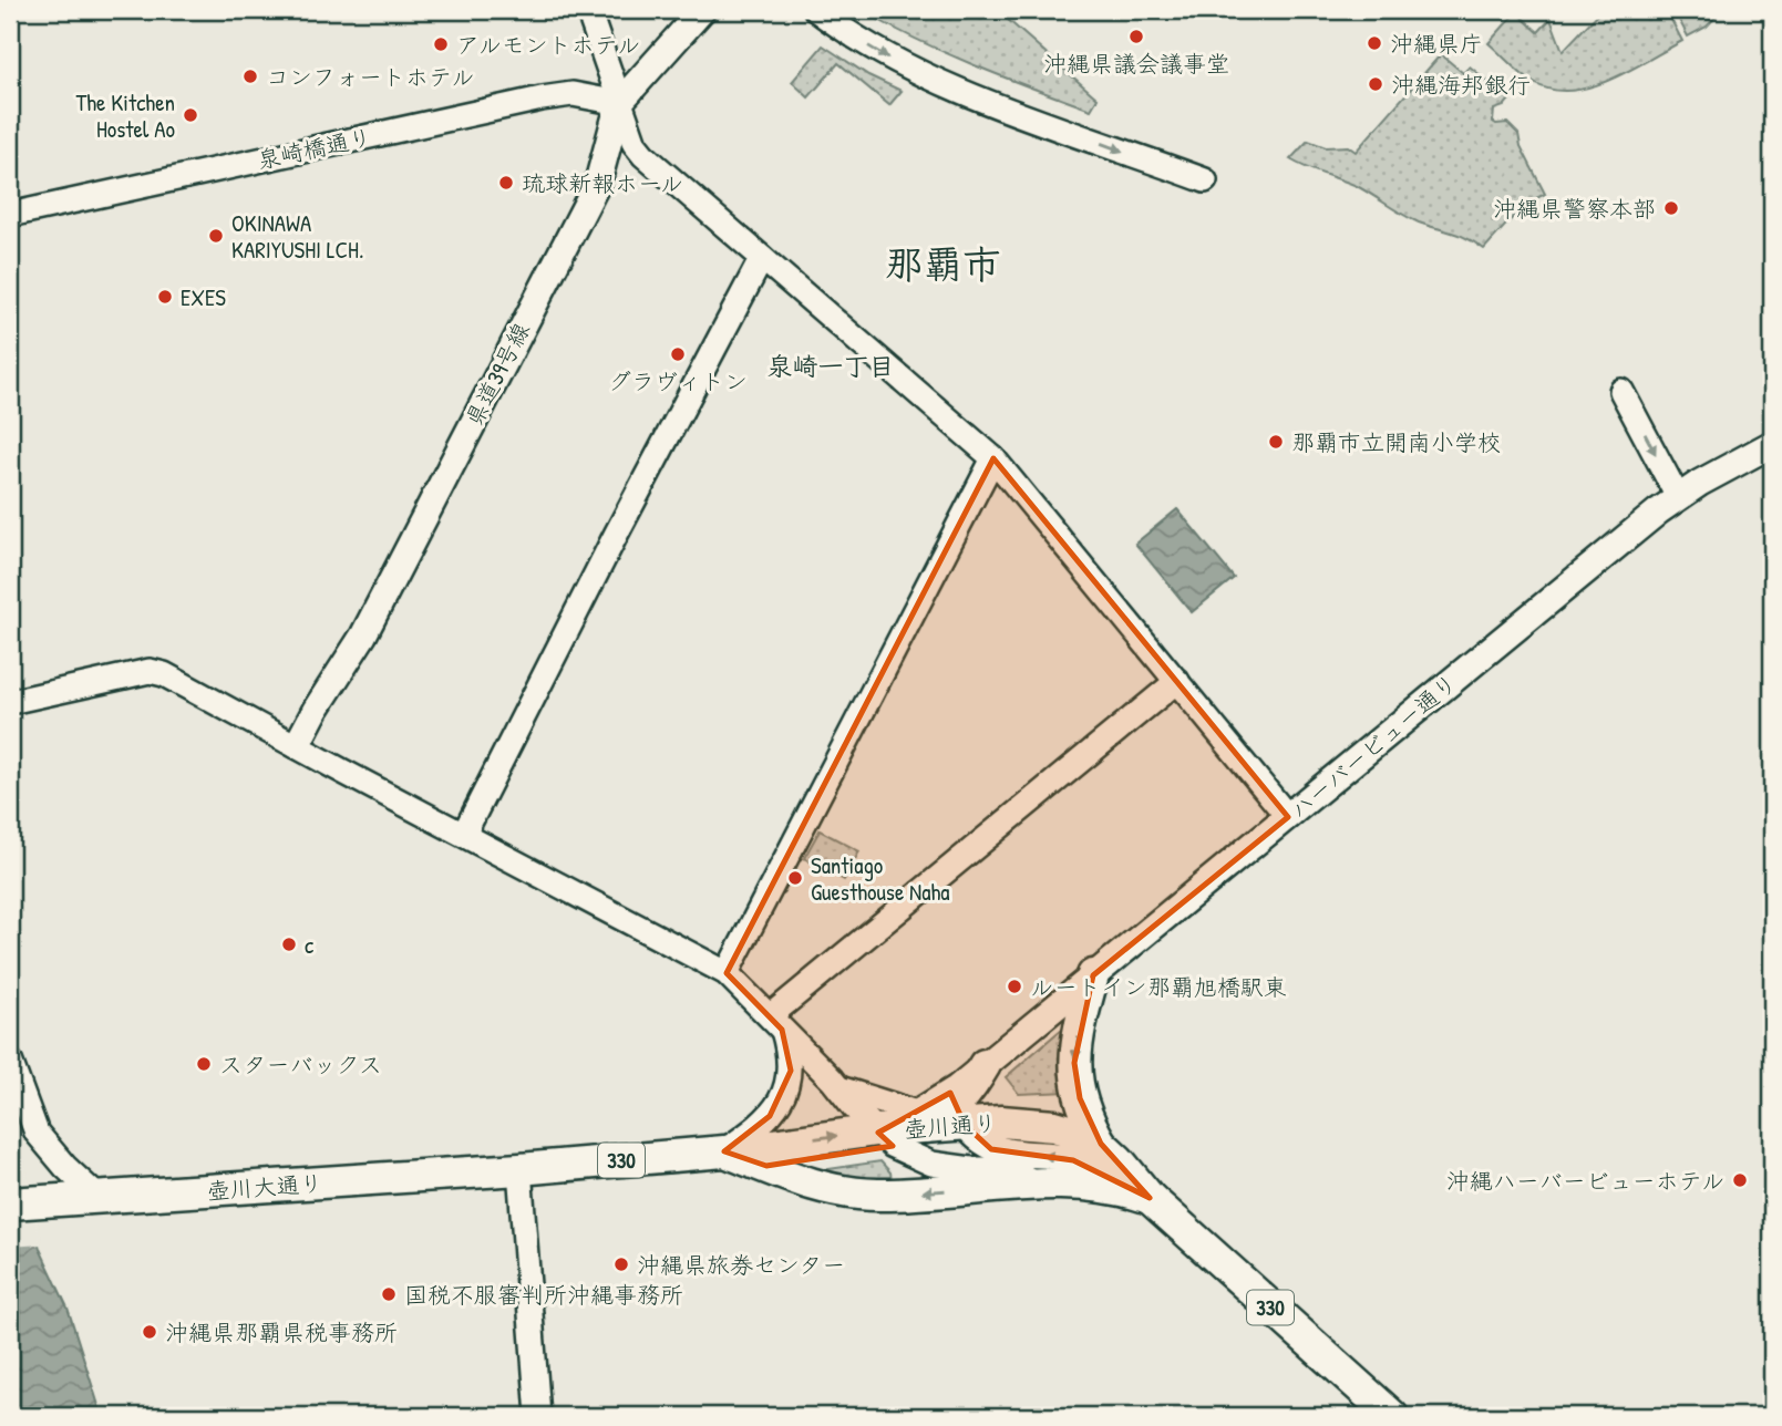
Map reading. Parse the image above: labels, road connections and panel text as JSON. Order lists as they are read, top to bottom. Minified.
{"streets":{"highway":["壺川通り","330","壺川大通り"],"main road":["県道39号線","ハーバービュー通り"],"street":["泉崎橋通り"]},"crossings":[["泉崎橋通り","県道39号線"],["壺川通り","壺川大通り"]],"districts":["那覇市","泉崎一丁目"],"places":["沖縄県議会議事堂","沖縄県庁","アルモントホテル","コンフォートホテル","沖縄海邦銀行","The Kitchen Hostel Ao","琉球新報ホール","沖縄県警察本部","OKINAWA KARIYUSHI LCH.","EXES","グラヴィトン","那覇市立開南小学校","Santiago Guesthouse Naha","c","ルートイン那覇旭橋駅東","スターバックス","沖縄ハーバービューホテル","沖縄県旅券センター","国税不服審判所沖縄事務所","沖縄県那覇県税事務所"]}
